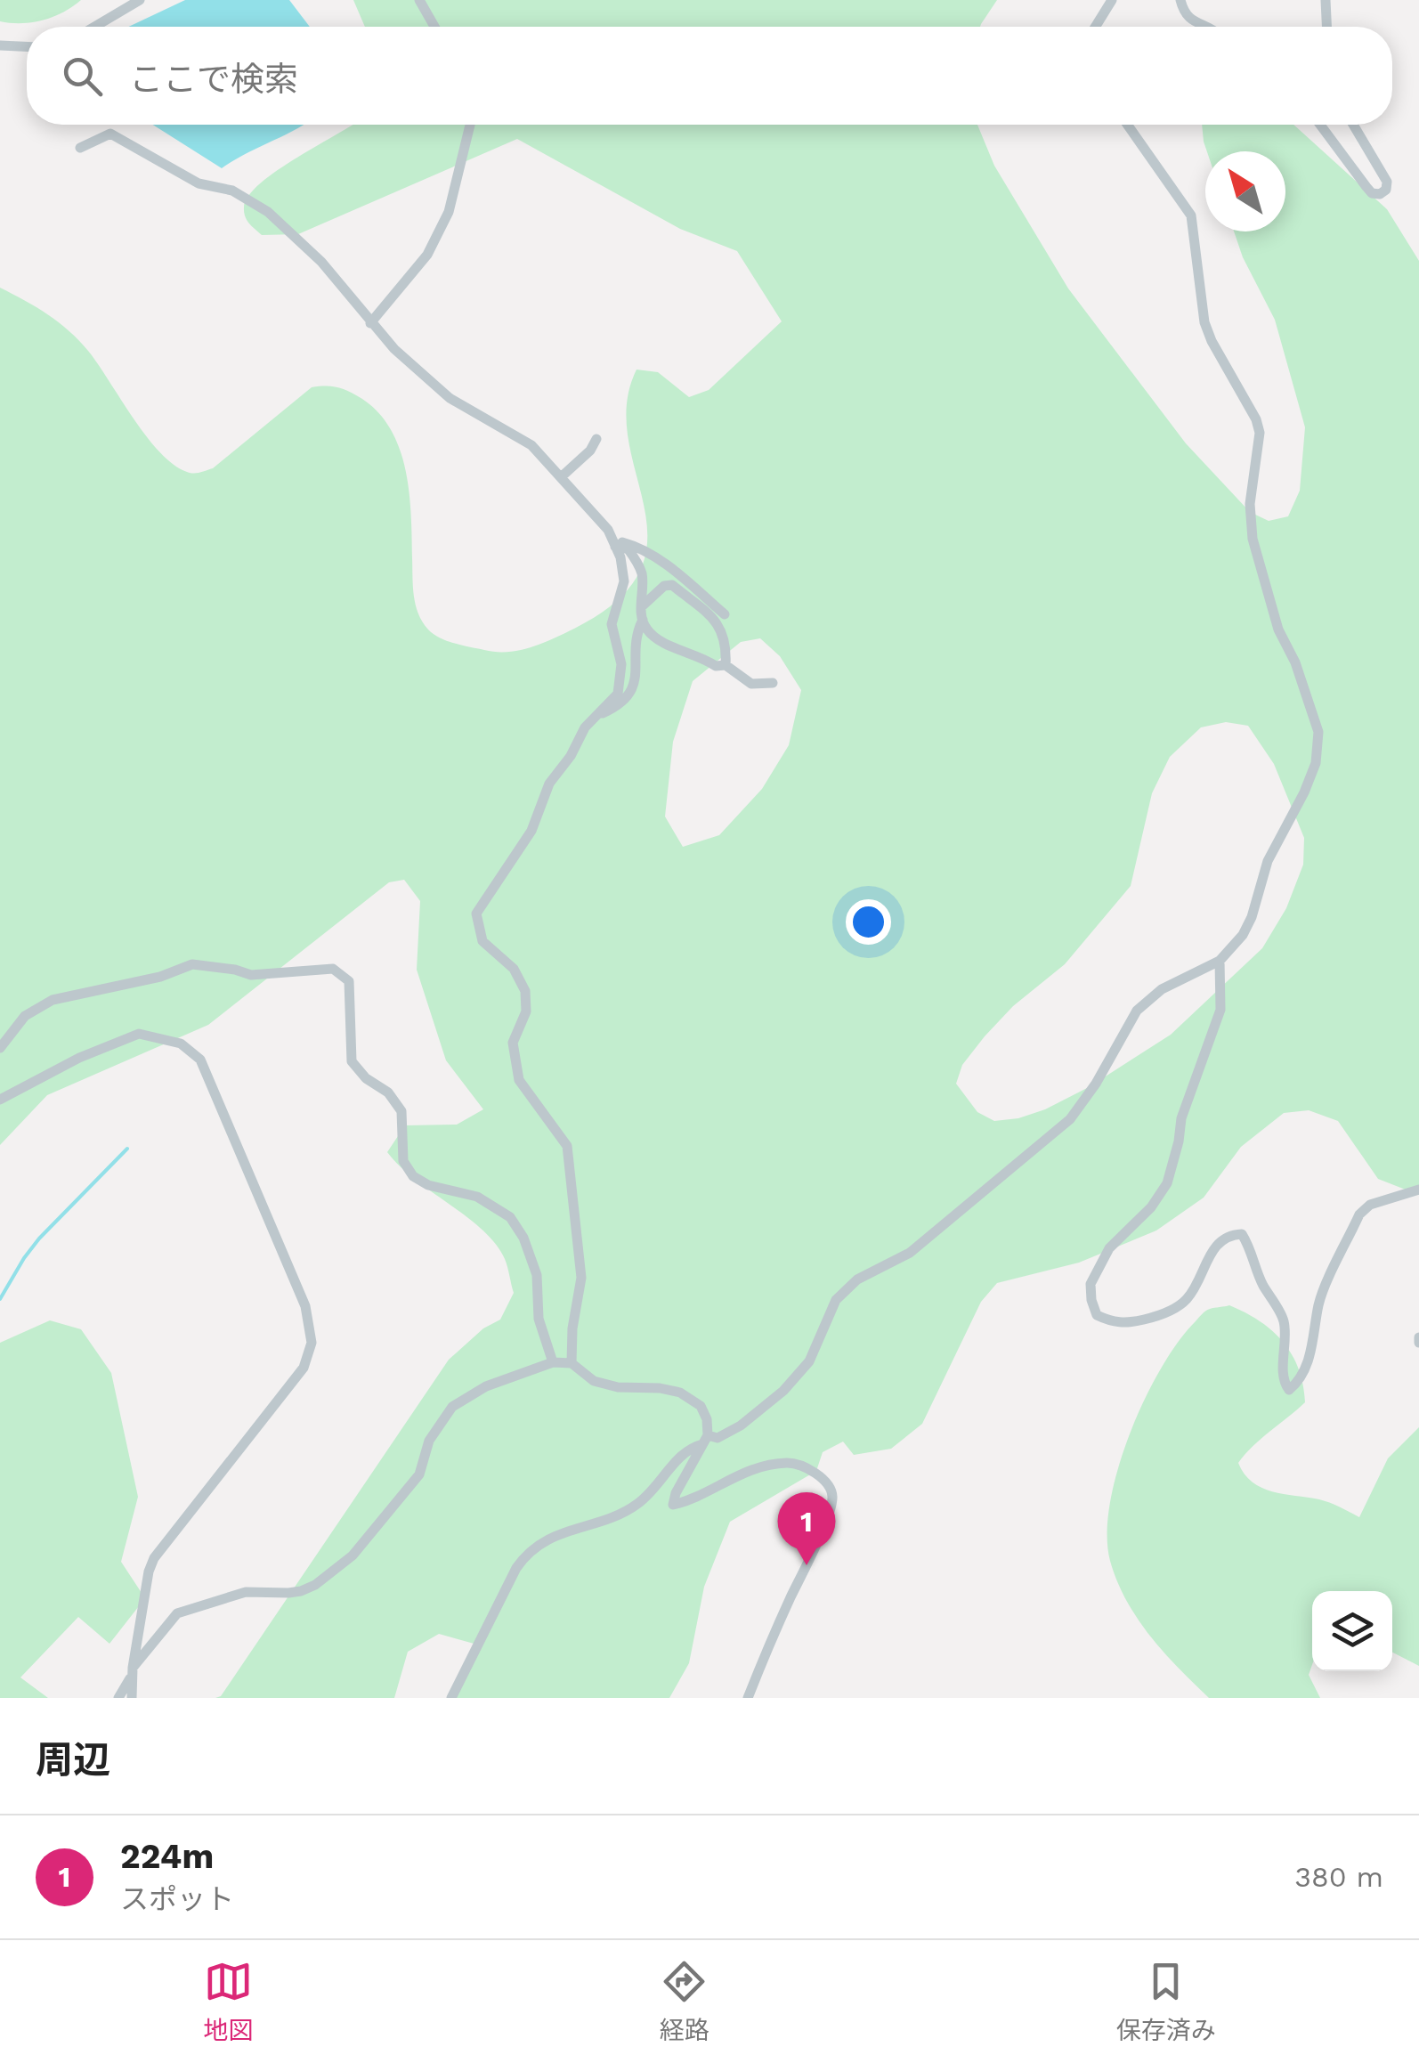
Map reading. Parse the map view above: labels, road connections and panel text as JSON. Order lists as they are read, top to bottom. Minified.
{"north":"top left","page":{"search":"ここで検索","pins":"1","heading":"周辺","list":[{"mark":"1","name":"224m","note":"スポット","value":"380 m"}],"nav":["地図","経路","保存済み"]}}
